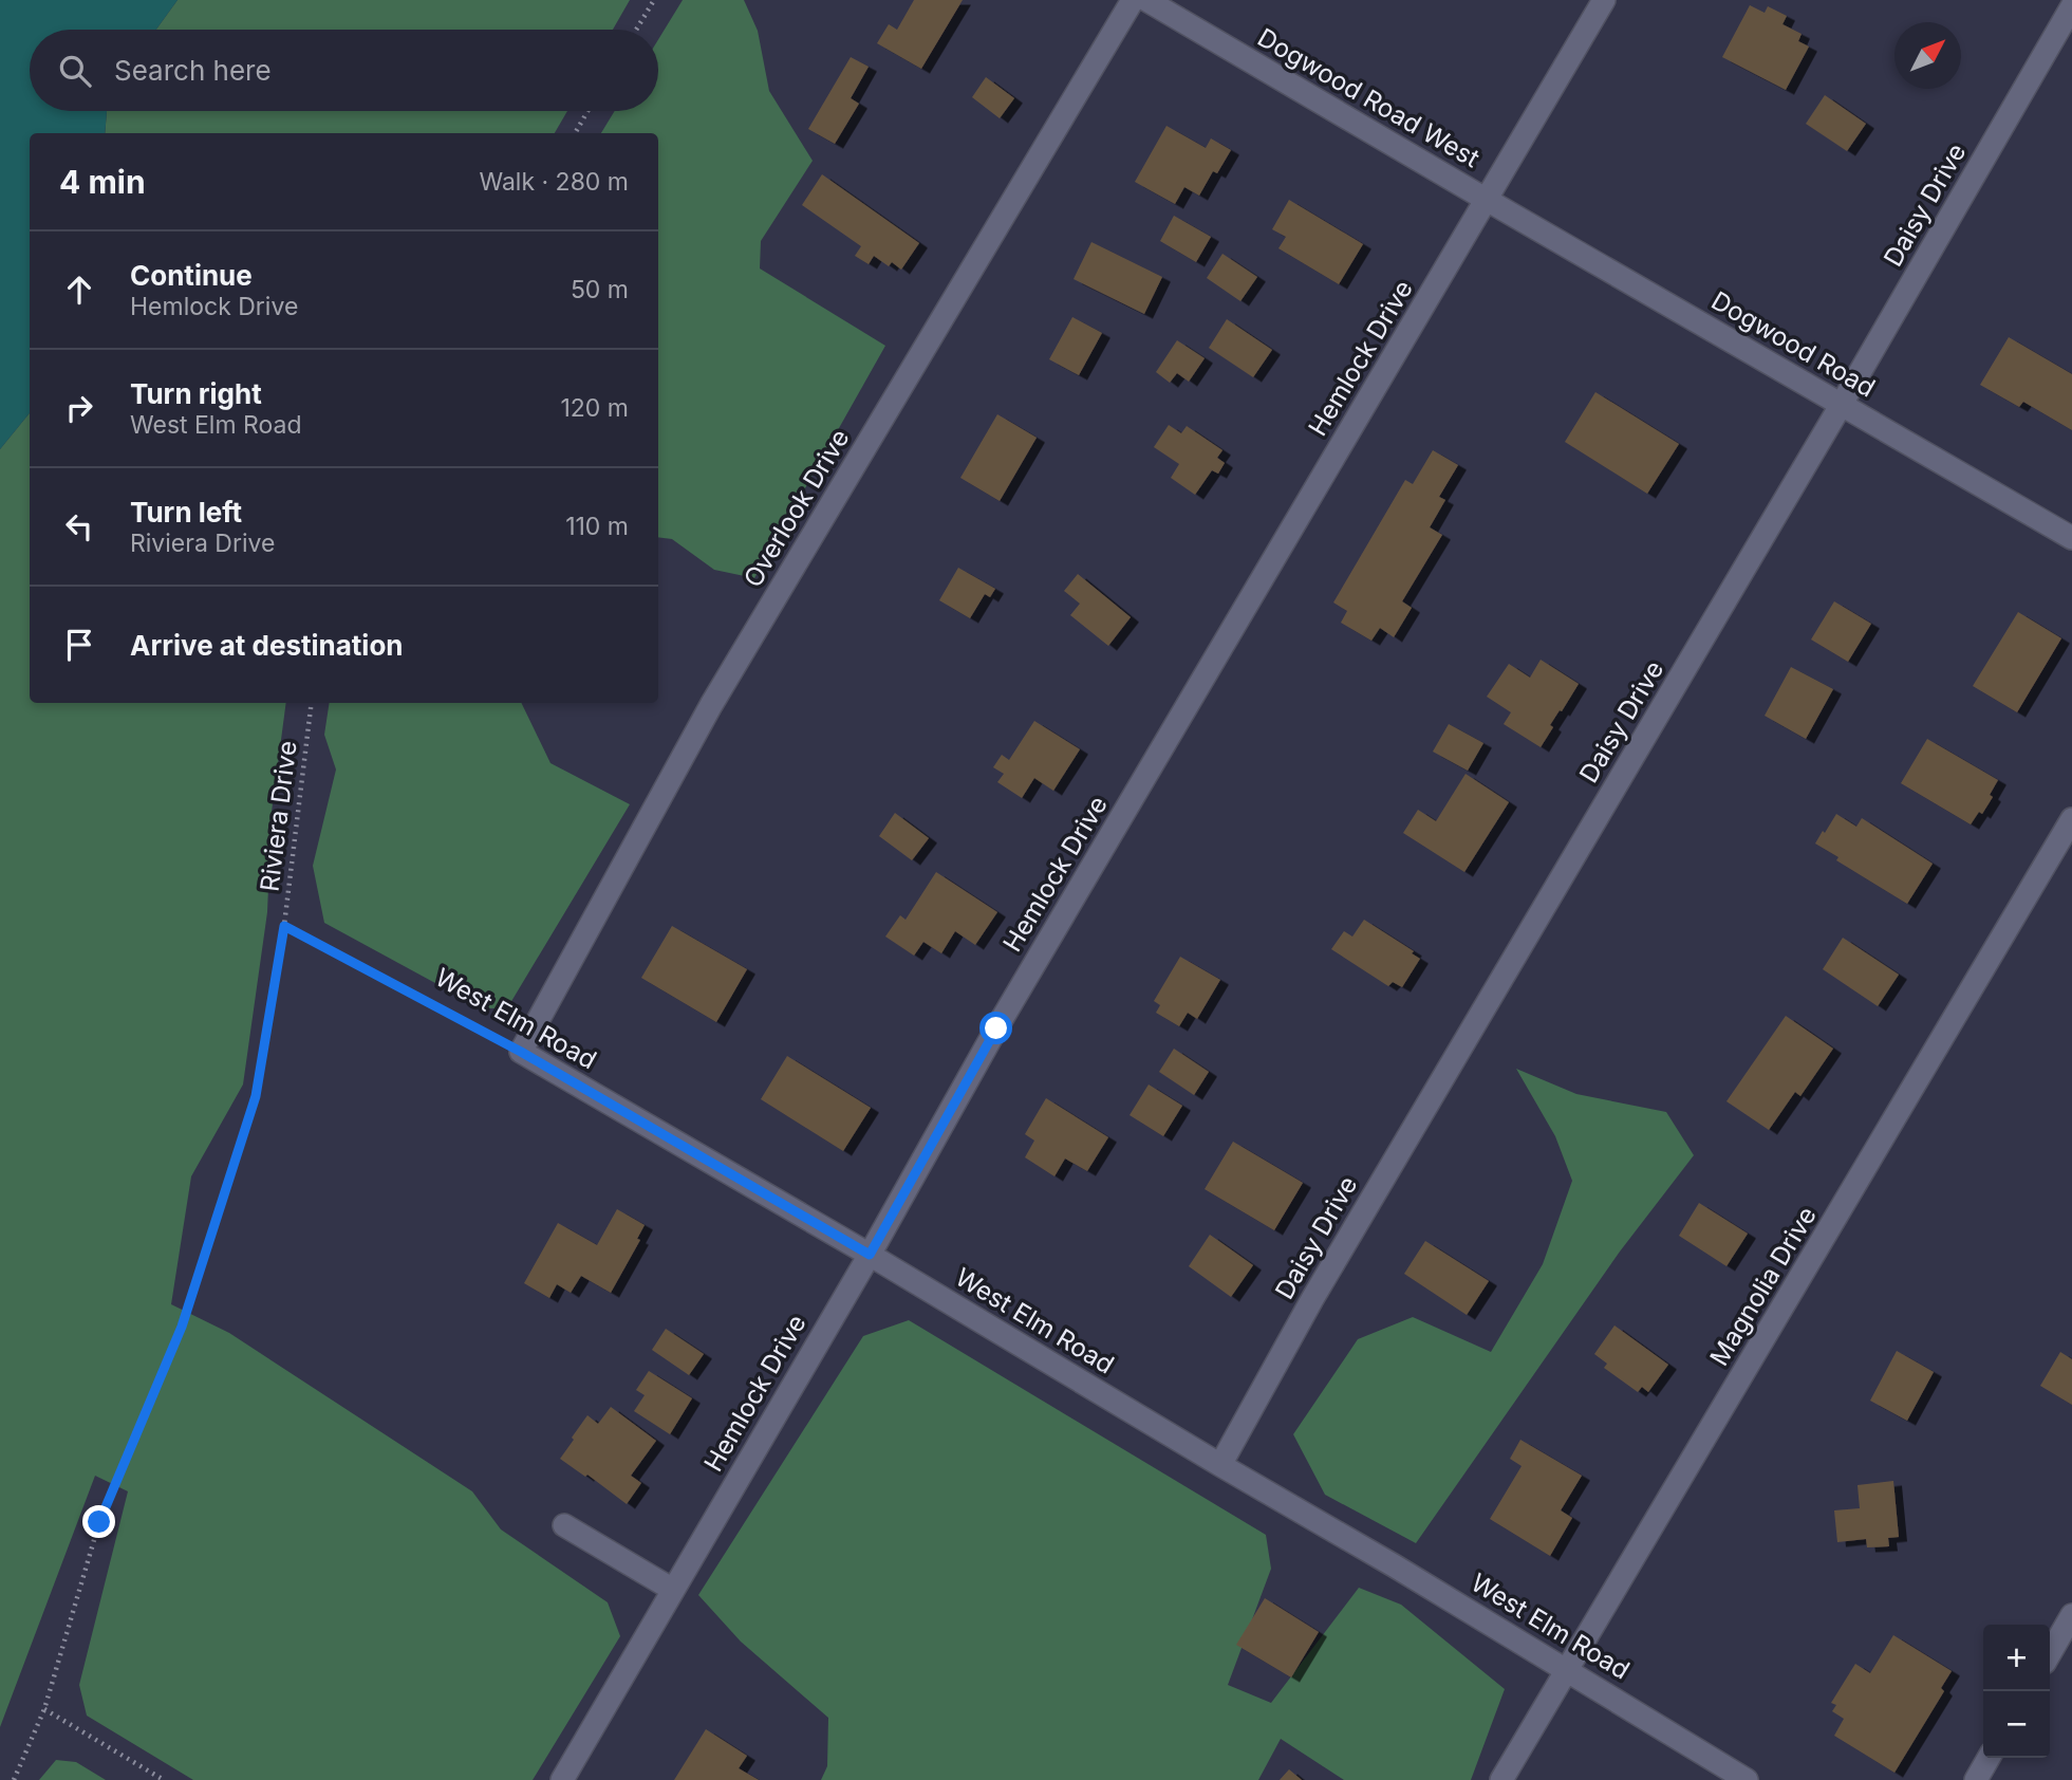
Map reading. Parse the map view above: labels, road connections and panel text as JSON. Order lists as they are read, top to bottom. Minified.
{"streets":{"street":["Dogwood Road West","Daisy Drive","Dogwood Road","Hemlock Drive","Overlook Drive","West Elm Road","Magnolia Drive"],"path":["Riviera Drive"]},"crossings":[["Dogwood Road West","Dogwood Road"],["Dogwood Road West","Hemlock Drive"],["Daisy Drive","Dogwood Road"],["Daisy Drive","West Elm Road"],["Dogwood Road","Hemlock Drive"],["Hemlock Drive","West Elm Road"],["Overlook Drive","West Elm Road"],["Riviera Drive","West Elm Road"],["West Elm Road","Magnolia Drive"]],"north":"top right","page":{"search":"Search here","heading":["4 min","Walk · 280 m"],"list":[["Continue","Hemlock Drive","50 m"],["Turn right","West Elm Road","120 m"],["Turn left","Riviera Drive","110 m"],"Arrive at destination"],"map_buttons":["+","−"]}}
